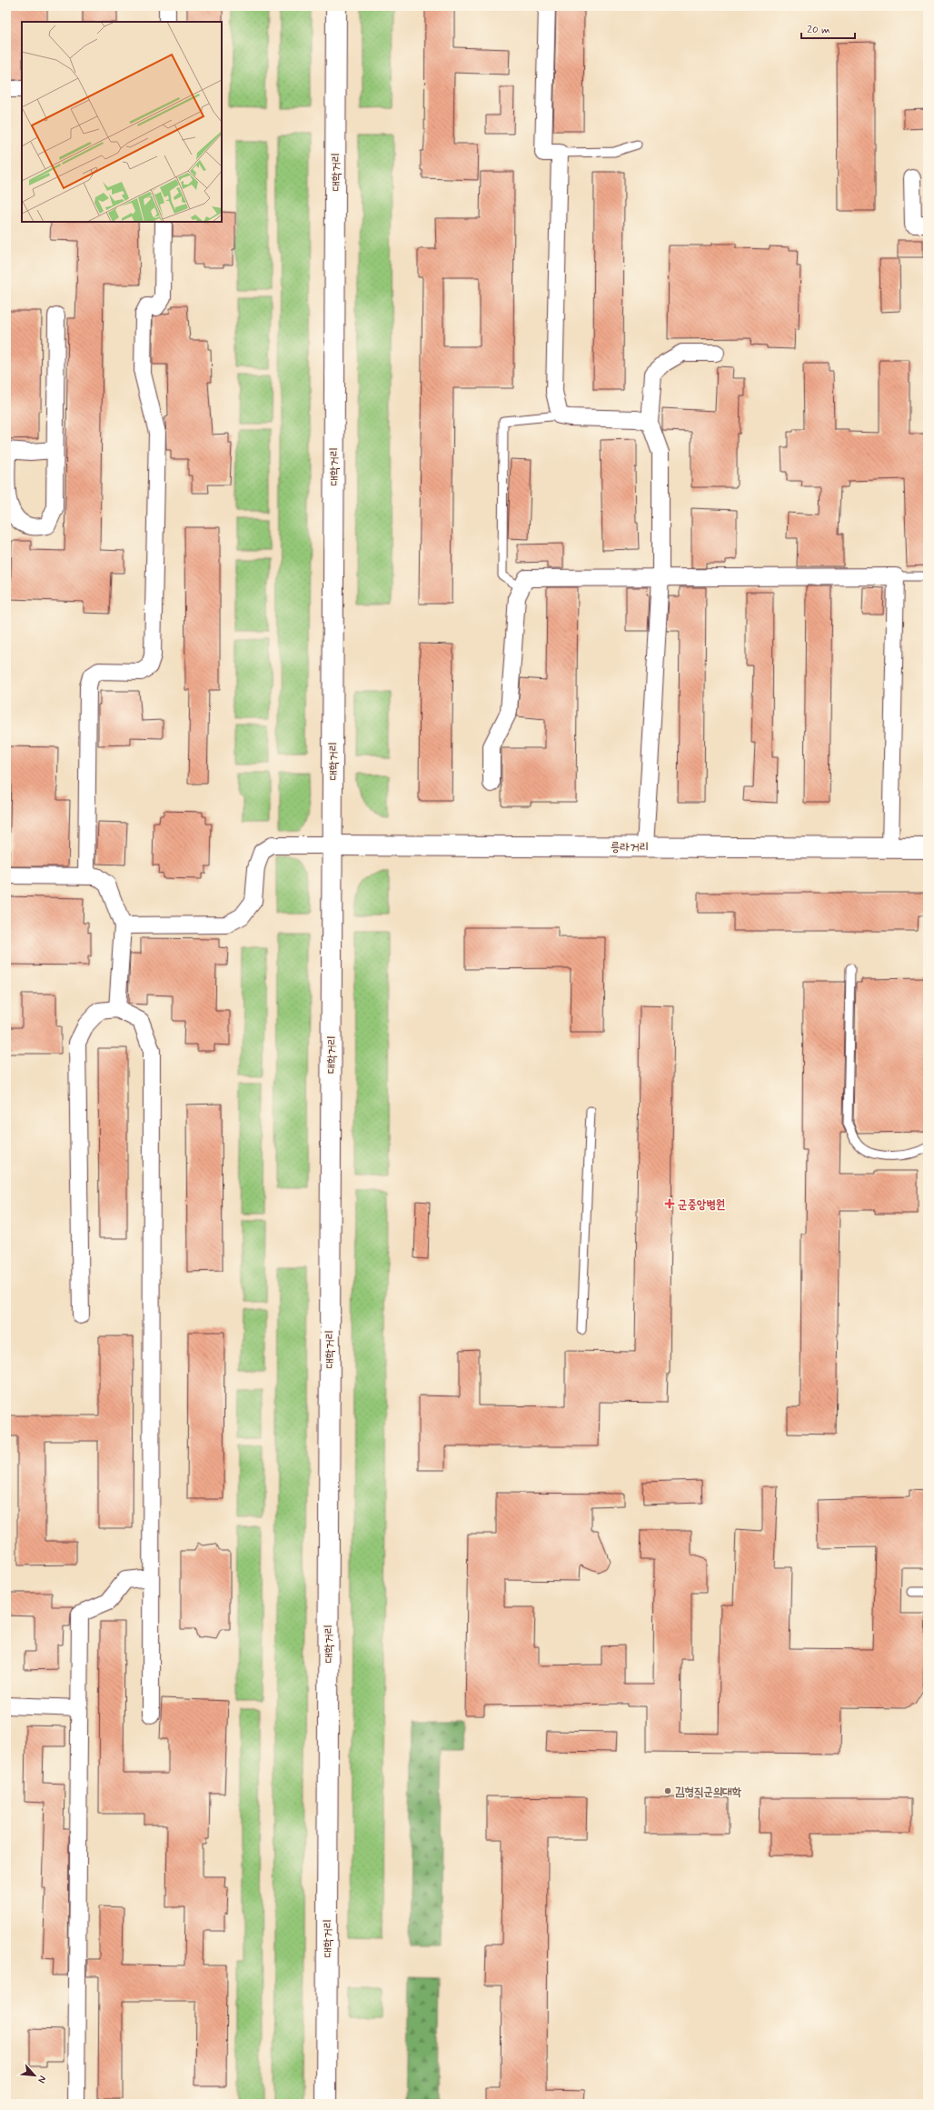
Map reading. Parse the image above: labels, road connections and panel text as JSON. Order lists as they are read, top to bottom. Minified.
{"streets":{"main road":["대학거리","릉라거리"]},"crossings":[["대학거리","릉라거리"]],"places":{"health":["군중앙병원"],"other":["김형직군의대학"]},"scale_bar":"20 m","north":"bottom right"}
